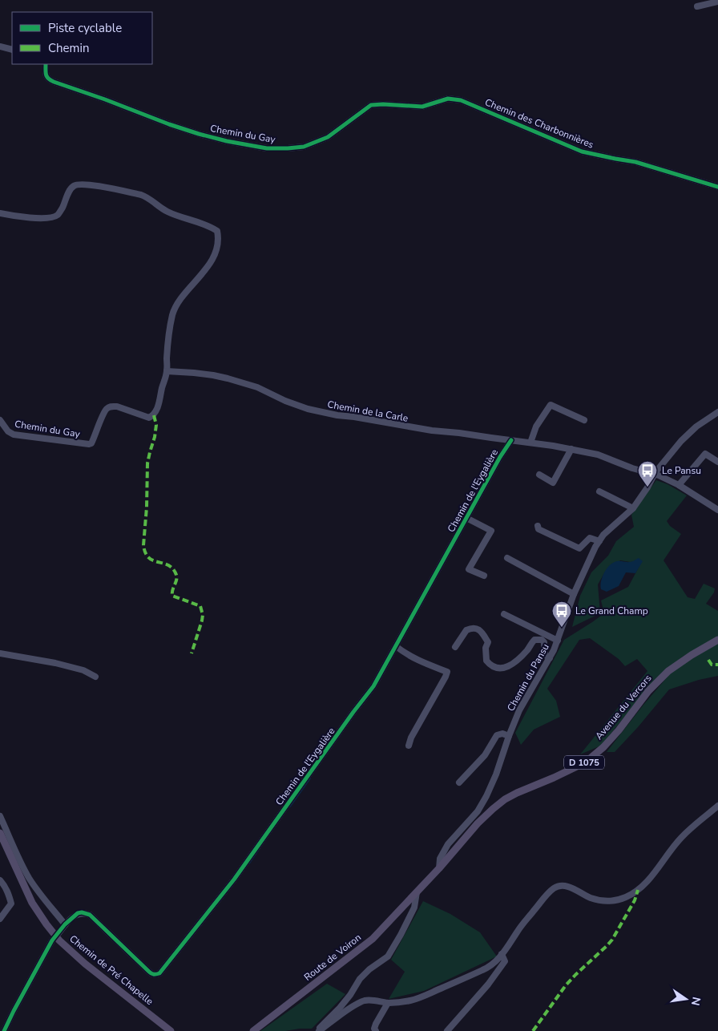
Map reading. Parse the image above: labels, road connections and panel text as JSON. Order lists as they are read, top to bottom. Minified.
{"streets":{"main road":["Avenue du Vercors","D 1075","Route de Voiron","Chemin de Pré Chapelle"],"street":["Chemin des Charbonnières","Chemin du Gay","Chemin de la Carle","Chemin de l'Eygalière","Chemin du Pansu"]},"crossings":[["Chemin des Charbonnières","Chemin du Gay"],["Chemin du Gay","Chemin de la Carle"],["Chemin de la Carle","Chemin de l'Eygalière"],["Chemin de la Carle","Chemin du Pansu"],["Chemin du Pansu","Avenue du Vercors"],["Avenue du Vercors","Route de Voiron"]],"places":{"bus stop":["Le Pansu","Le Grand Champ"]},"legend":["Piste cyclable","Chemin"],"north":"right"}
